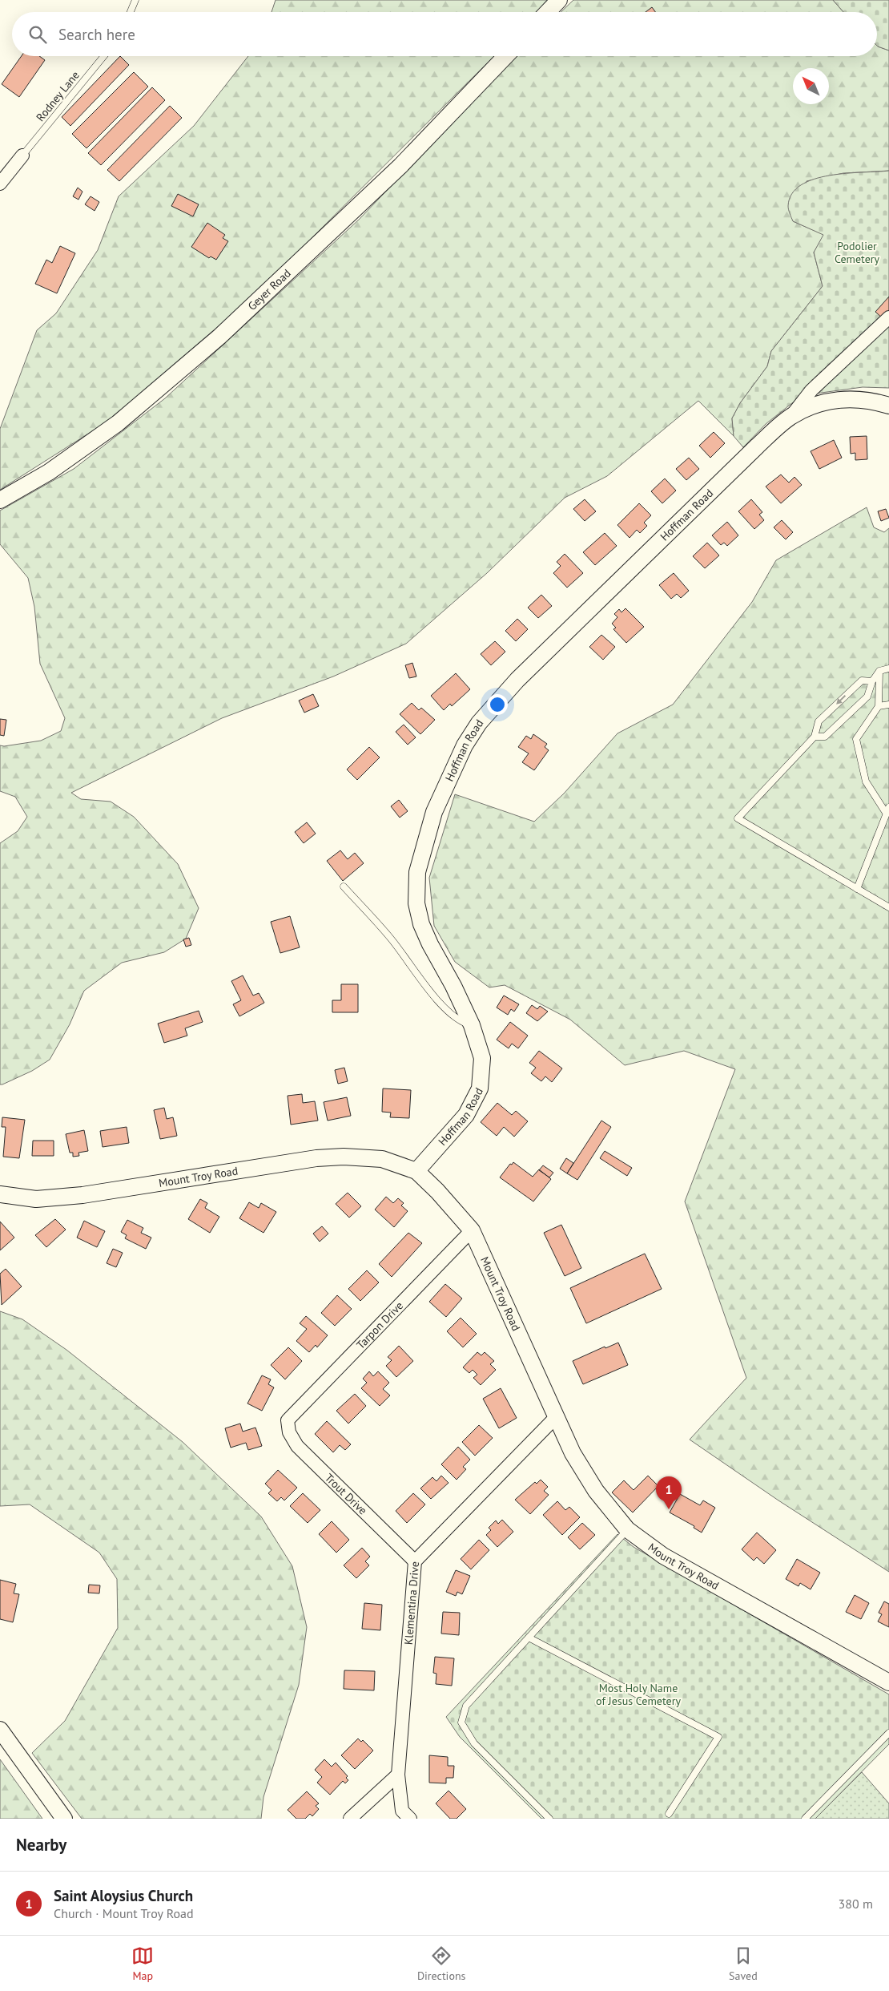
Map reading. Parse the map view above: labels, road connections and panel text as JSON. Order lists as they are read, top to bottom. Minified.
{"streets":{"street":["Geyer Road","Hoffman Road","Mount Troy Road","Tarpon Drive","Trout Drive","Klementina Drive"],"lane":["Rodney Lane"]},"crossings":[["Hoffman Road","Mount Troy Road"],["Mount Troy Road","Tarpon Drive"],["Mount Troy Road","Klementina Drive"],["Tarpon Drive","Trout Drive"],["Trout Drive","Klementina Drive"]],"parks":["Podolier Cemetery","Most Holy Name of Jesus Cemetery"],"north":"top left","page":{"search":"Search here","pins":"1","heading":"Nearby","list":[{"mark":"1","name":"Saint Aloysius Church","note":"Church · Mount Troy Road","value":"380 m"}],"nav":["Map","Directions","Saved"]}}
